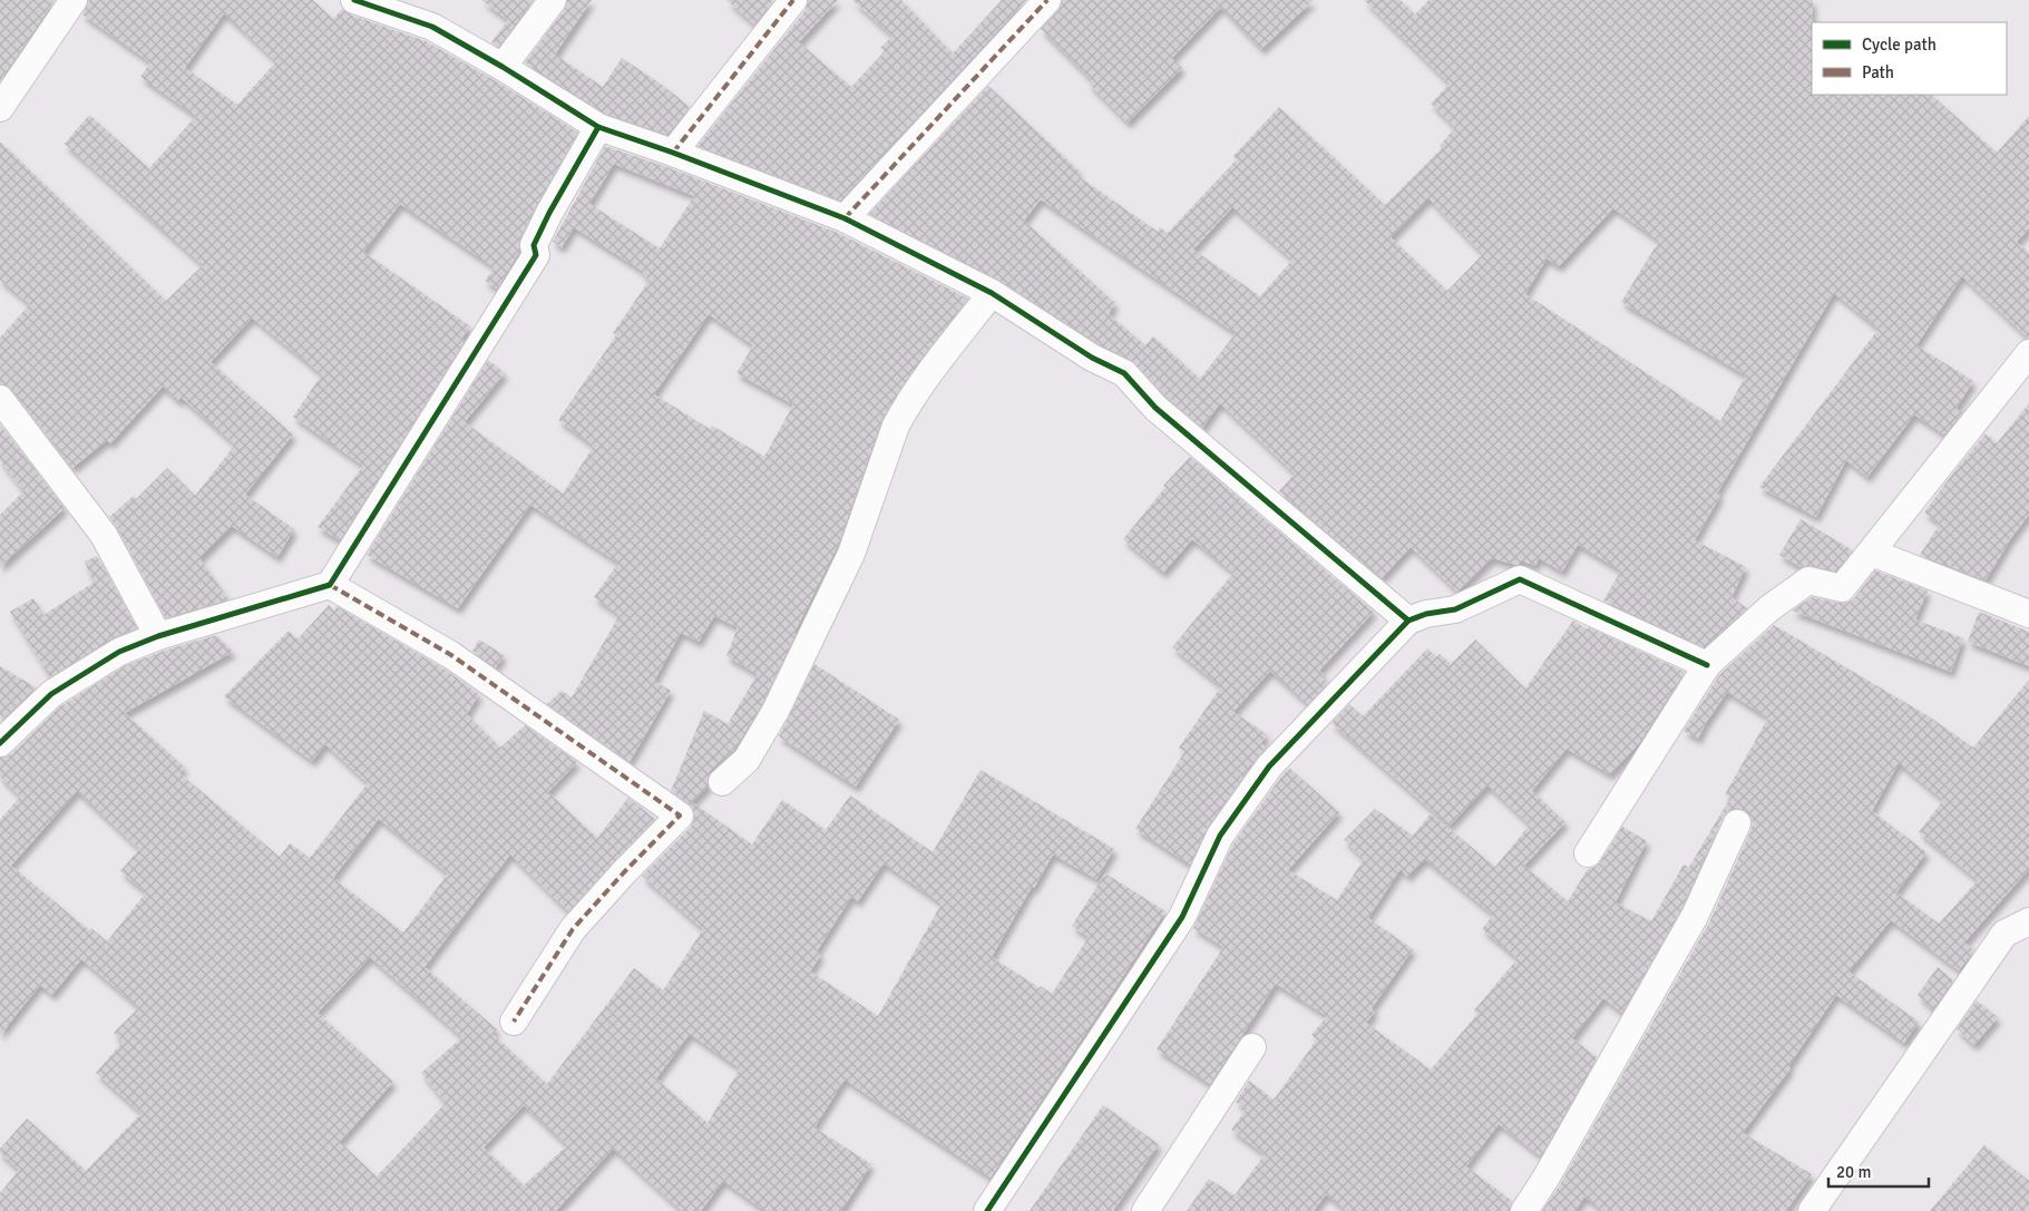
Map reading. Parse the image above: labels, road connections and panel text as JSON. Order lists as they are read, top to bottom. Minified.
{"legend":["Cycle path","Path"],"scale_bar":"20 m"}
